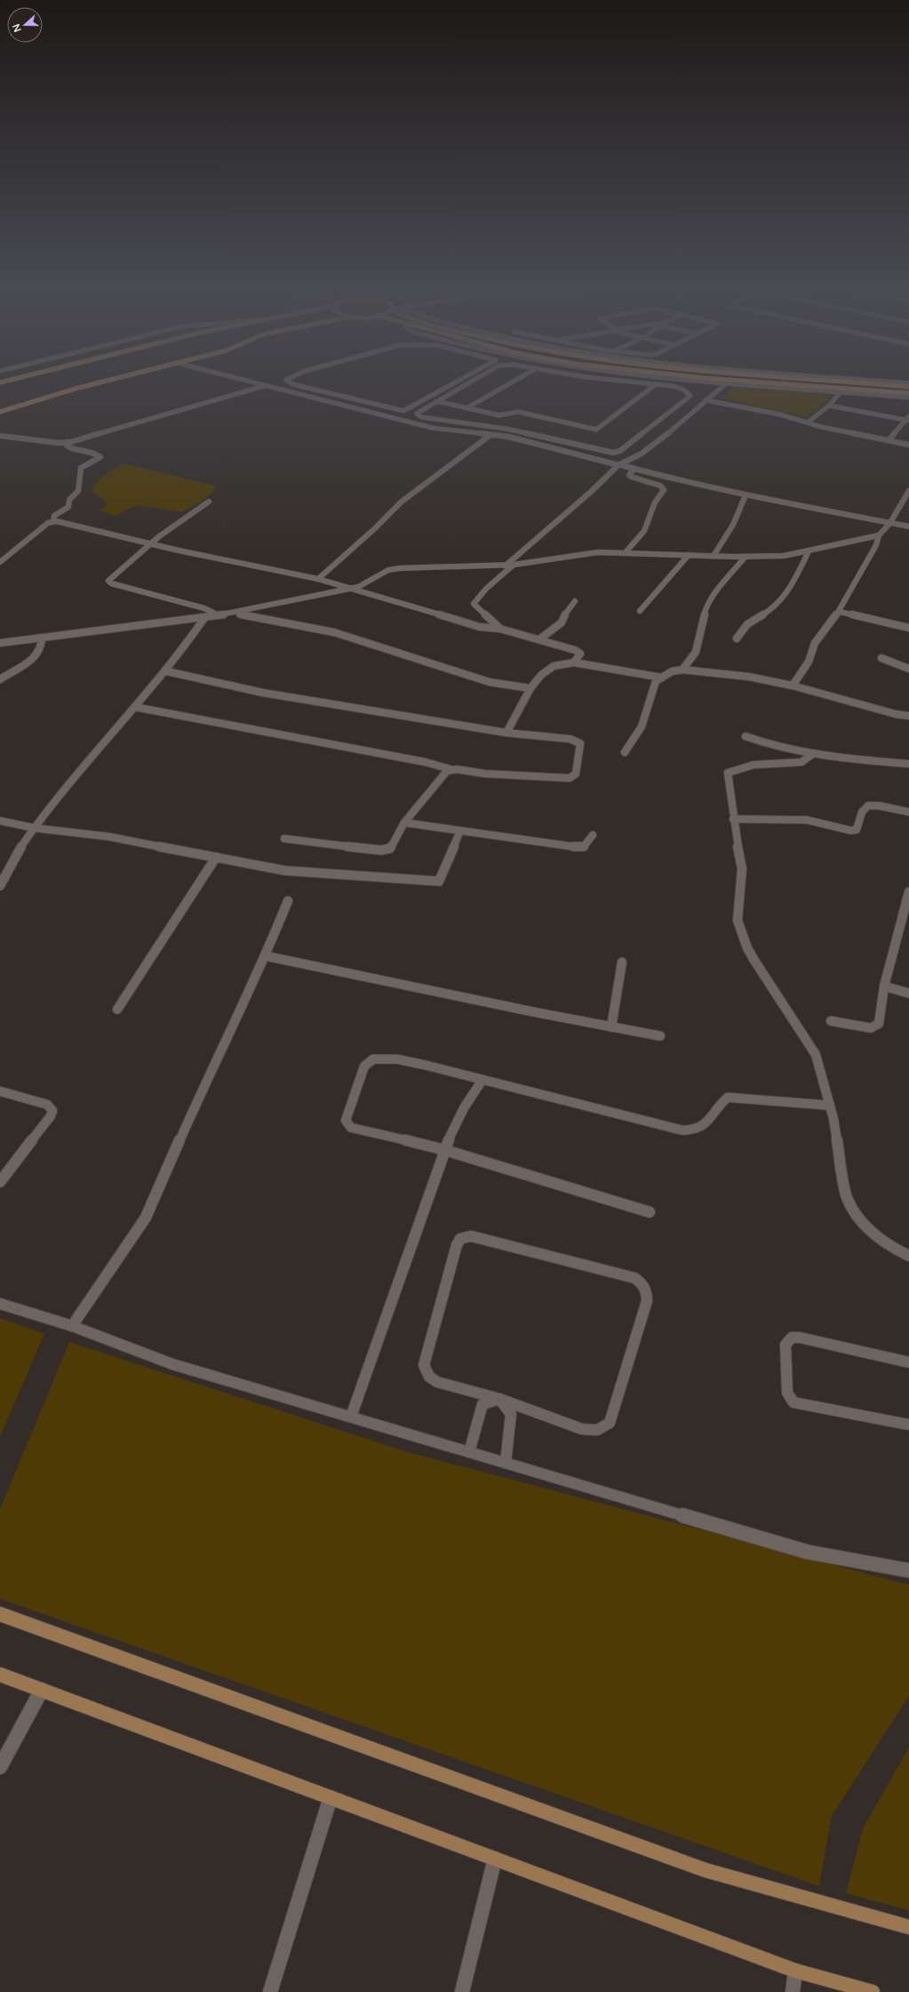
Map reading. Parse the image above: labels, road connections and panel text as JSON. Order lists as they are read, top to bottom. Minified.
{"north":"left"}
